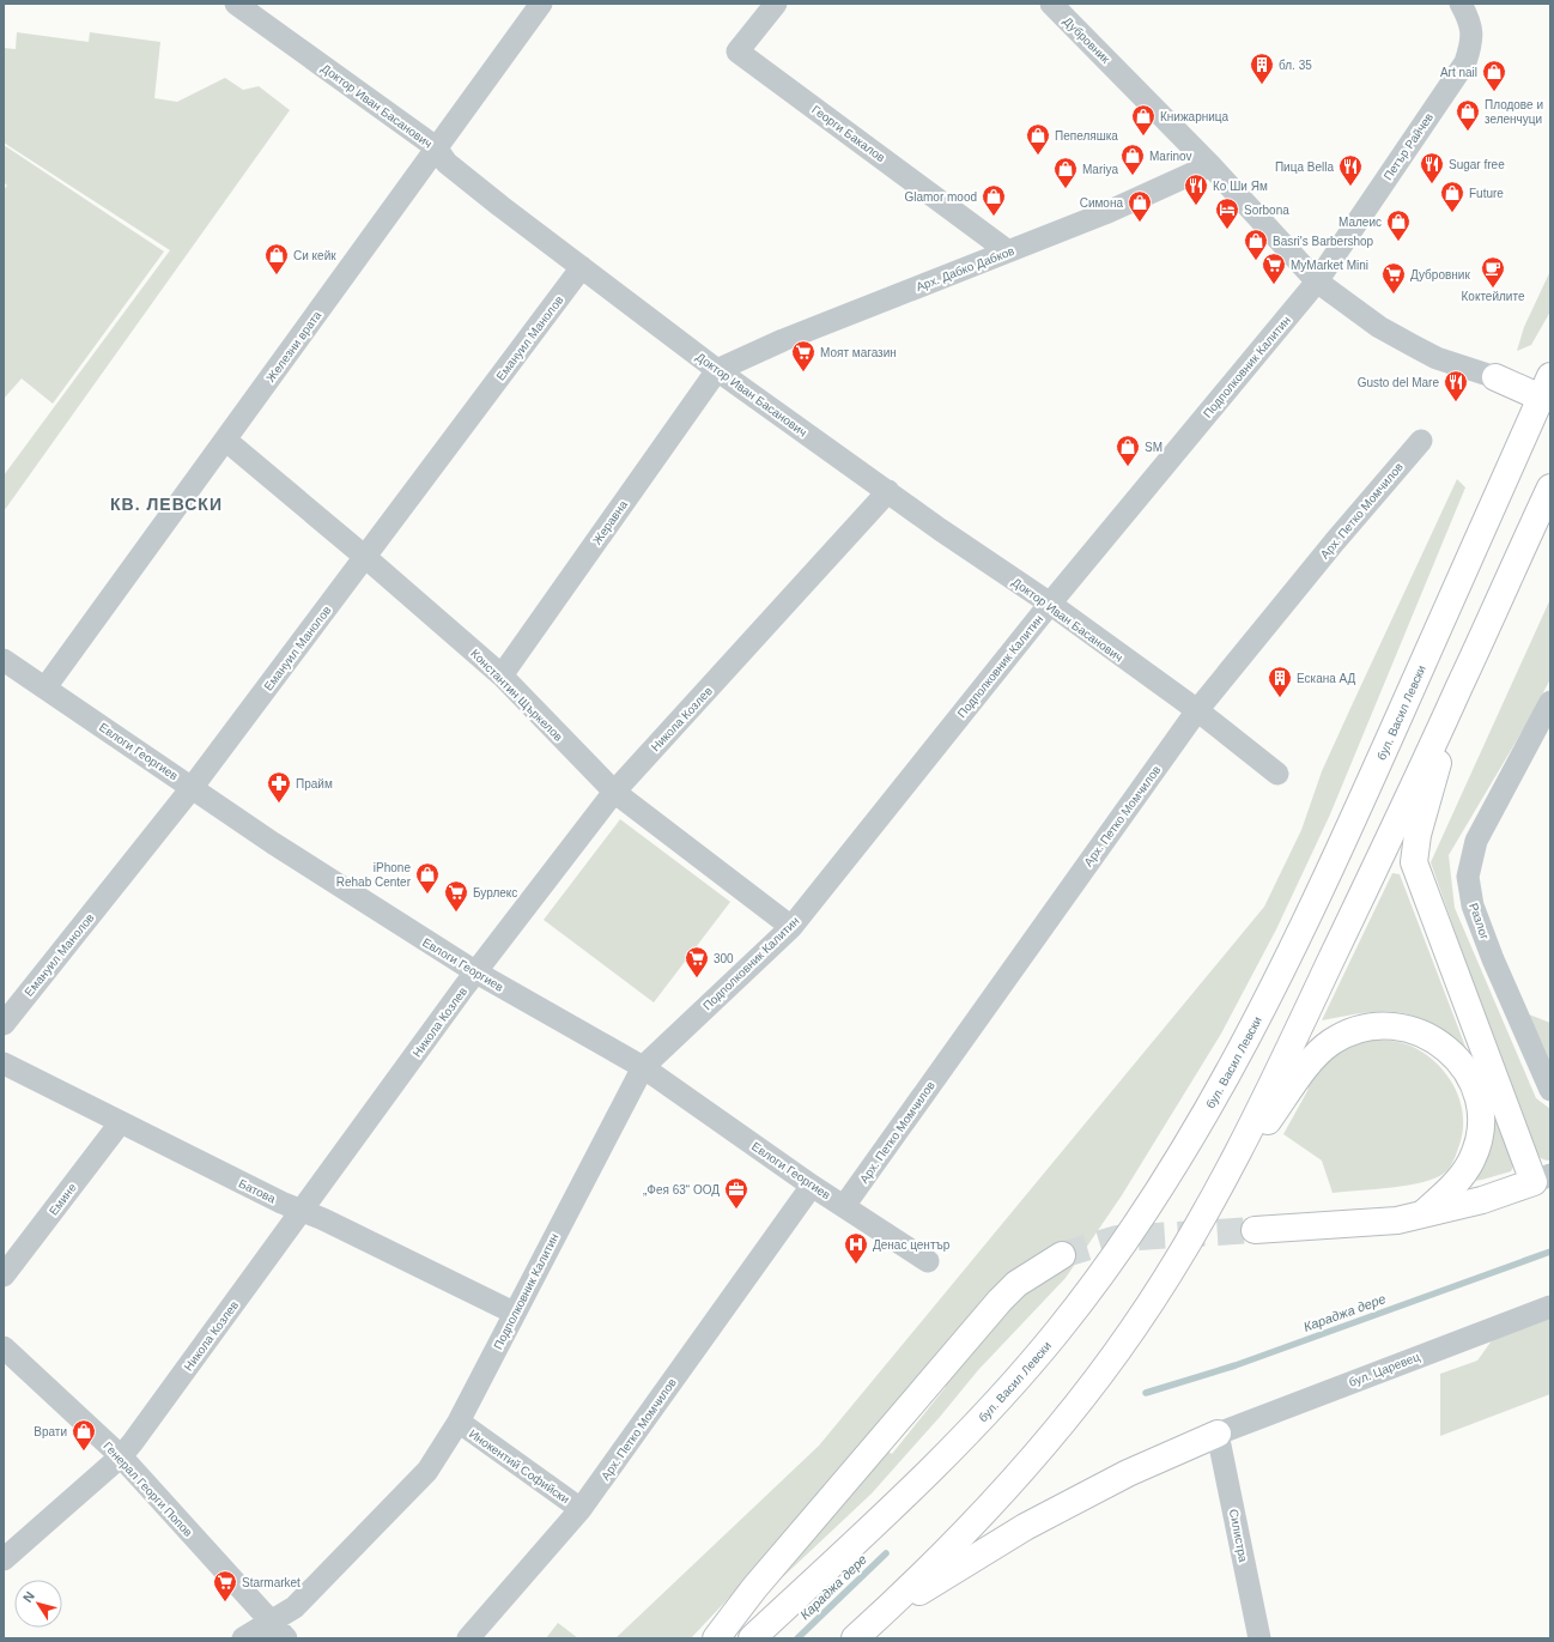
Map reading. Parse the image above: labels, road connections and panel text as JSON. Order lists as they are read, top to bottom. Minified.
{"streets":{"highway":["бул. Васил Левски"],"street":["Дубровник","Доктор Иван Басанович","Георги Бакалов","Петър Райчев","Арх. Дабко Дабков","Емануил Манолов","Железни врата","Подполковник Калитин","Арх. Петко Момчилов","Жеравна","Константин Щъркелов","Никола Козлев","Евлоги Георгиев","Разлог","Батова","Емине","бул. Царевец","Инокентий Софийски","Генерал Георги Попов","Силистра"]},"crossings":[["Дубровник","Петър Райчев"],["Дубровник","Арх. Дабко Дабков"],["Дубровник","Подполковник Калитин"],["Доктор Иван Басанович","Арх. Дабко Дабков"],["Доктор Иван Басанович","Емануил Манолов"],["Доктор Иван Басанович","Железни врата"],["Доктор Иван Басанович","Подполковник Калитин"],["Доктор Иван Басанович","Арх. Петко Момчилов"],["Доктор Иван Басанович","Жеравна"],["Доктор Иван Басанович","Никола Козлев"],["Георги Бакалов","Арх. Дабко Дабков"],["Петър Райчев","Подполковник Калитин"],["Арх. Дабко Дабков","Жеравна"],["Емануил Манолов","Константин Щъркелов"],["Емануил Манолов","Евлоги Георгиев"],["Железни врата","Константин Щъркелов"],["Железни врата","Евлоги Георгиев"],["Подполковник Калитин","Константин Щъркелов"],["Подполковник Калитин","Евлоги Георгиев"],["Подполковник Калитин","Батова"],["Подполковник Калитин","Инокентий Софийски"],["Подполковник Калитин","Генерал Георги Попов"],["Арх. Петко Момчилов","Евлоги Георгиев"],["Арх. Петко Момчилов","Инокентий Софийски"],["Жеравна","Константин Щъркелов"],["Константин Щъркелов","Никола Козлев"],["Никола Козлев","Евлоги Георгиев"],["Никола Козлев","Батова"],["Никола Козлев","Генерал Георги Попов"],["Батова","Емине"],["бул. Царевец","Силистра"]],"districts":["КВ. ЛЕВСКИ"],"water":["Караджа дере"],"places":{"building":["бл. 35","Ескана АД"],"shop":["Art nail","Плодове и зеленчуци","Книжарница","Пепеляшка","Marinov","Mariya","Future","Glamor mood","Симона","Малеис","Basri's Barbershop","Си кейк","SM","iPhone Rehab Center","Врати"],"restaurant":["Sugar free","Пица Bella","Ко Ши Ям","Gusto del Mare"],"hotel":["Sorbona"],"supermarket":["MyMarket Mini","Дубровник","Моят магазин","Бурлекс","300","Starmarket"],"cafe":["Коктейлите"],"pharmacy":["Прайм"],"office":["„Фея 63“ ООД"],"hospital":["Денас център"]},"north":"top left"}
